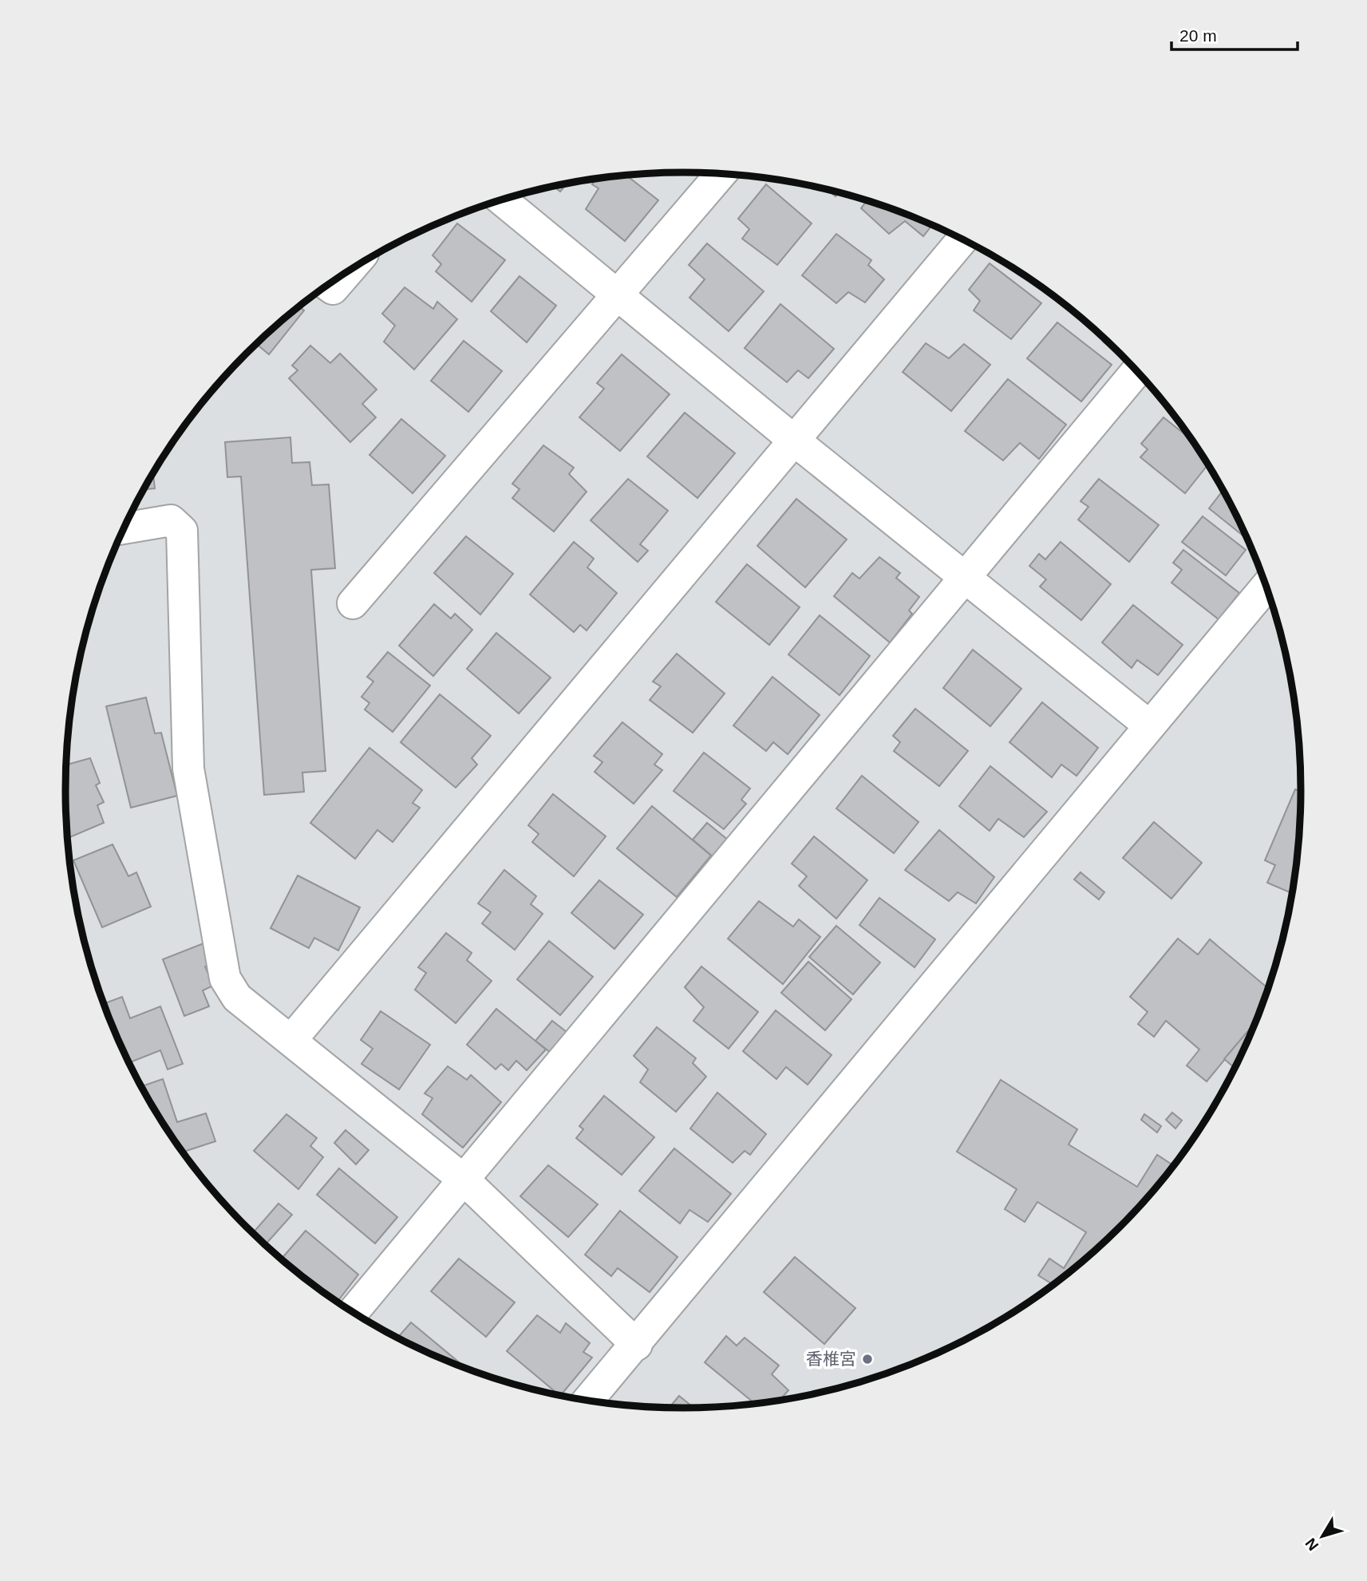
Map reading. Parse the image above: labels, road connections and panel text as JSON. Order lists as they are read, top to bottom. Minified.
{"places":["香椎宮"],"scale_bar":"20 m","north":"bottom left"}
